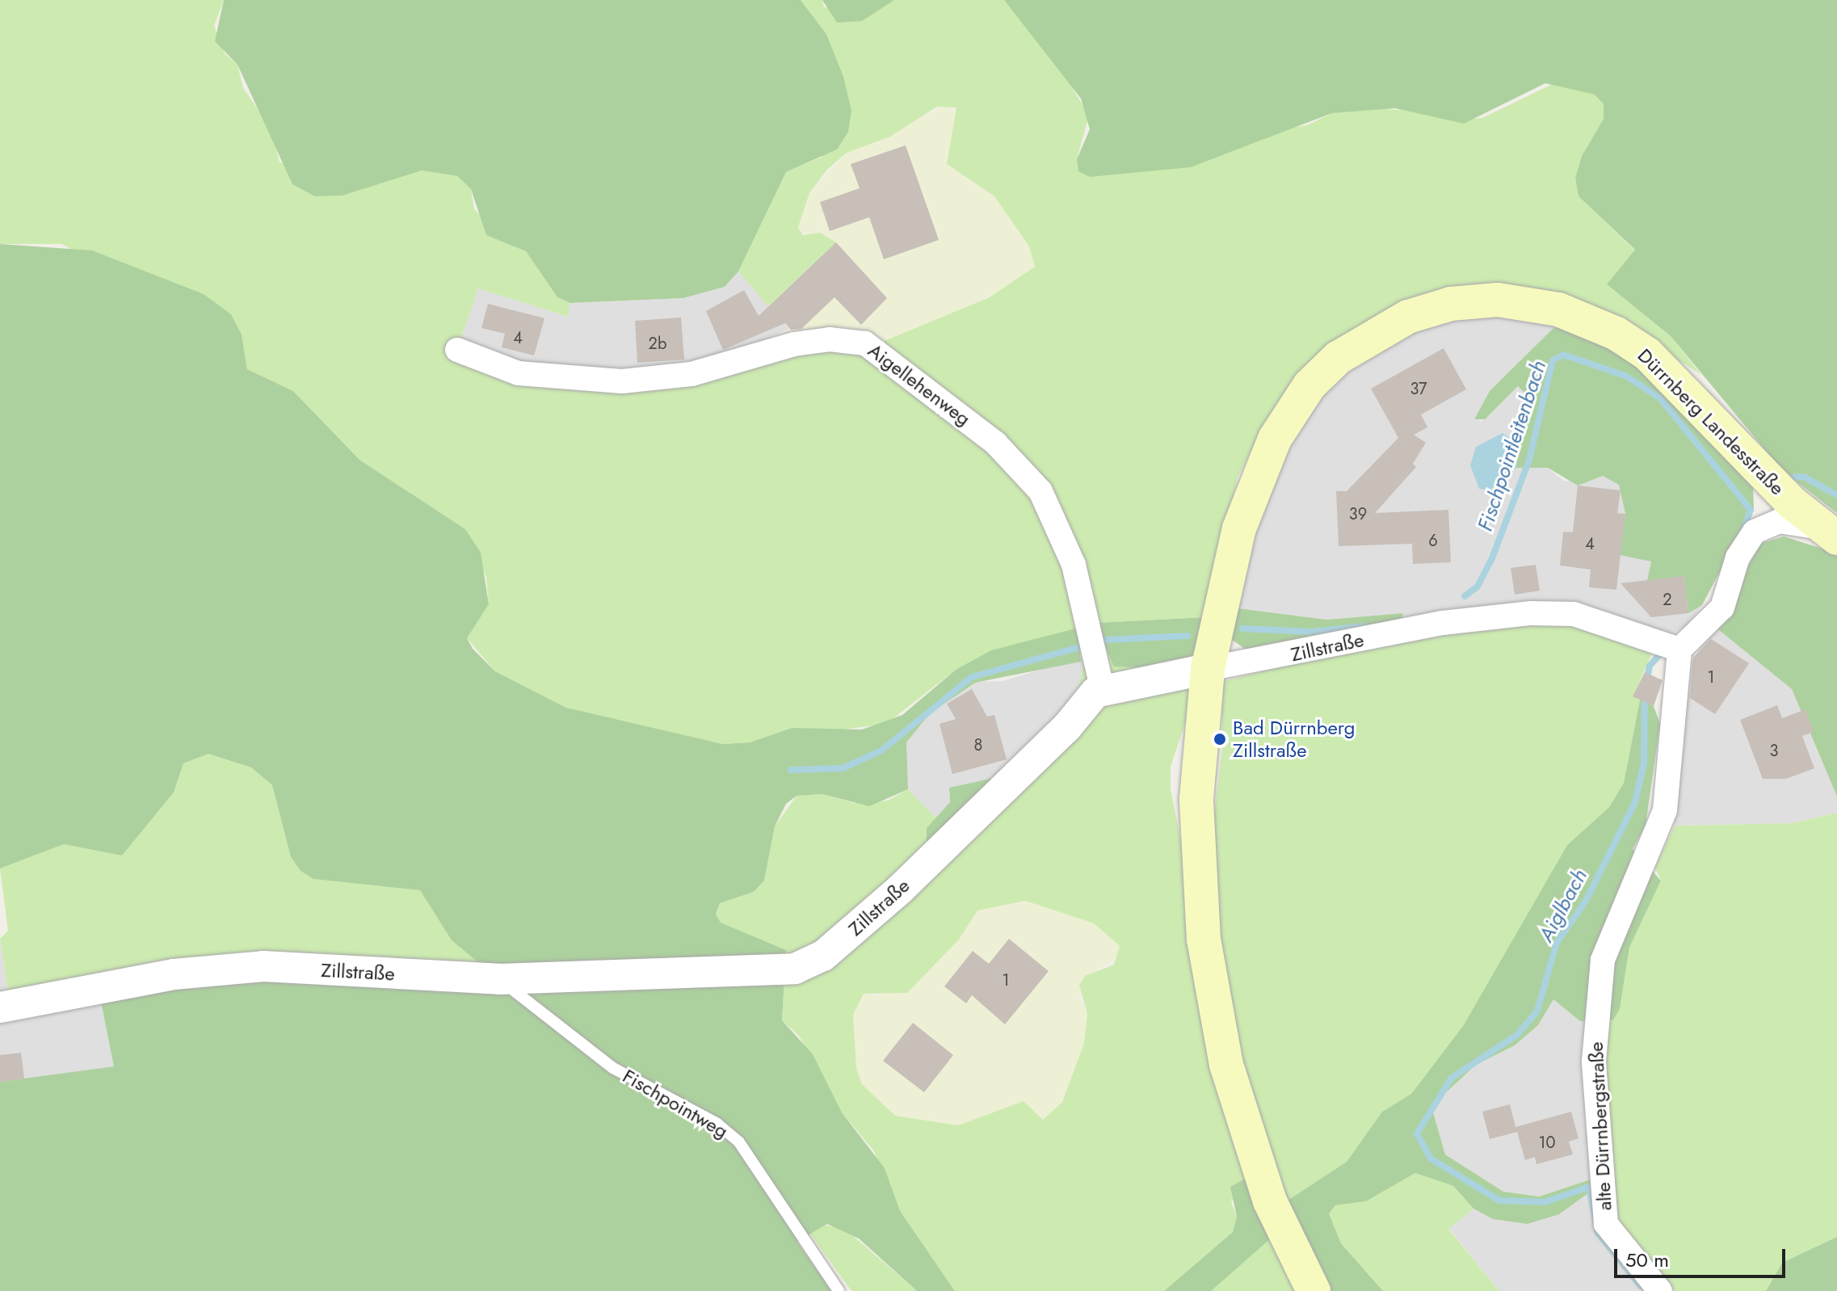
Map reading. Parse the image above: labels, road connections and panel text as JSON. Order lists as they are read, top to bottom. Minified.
{"streets":{"main road":["Dürrnberg Landesstraße"],"street":["Aigellehenweg","Zillstraße","alte Dürrnbergstraße"],"lane":["Fischpointweg"]},"crossings":[["Aigellehenweg","Zillstraße"],["Dürrnberg Landesstraße","Zillstraße"],["Zillstraße","Fischpointweg"],["Zillstraße","alte Dürrnbergstraße"]],"water":["Fischpointleitenbach","Aiglbach"],"places":["Bad Dürrnberg Zillstraße"],"house_numbers":["4","2b","37","39","6","4","2","1","8","3","1","10"],"scale_bar":"50 m"}
